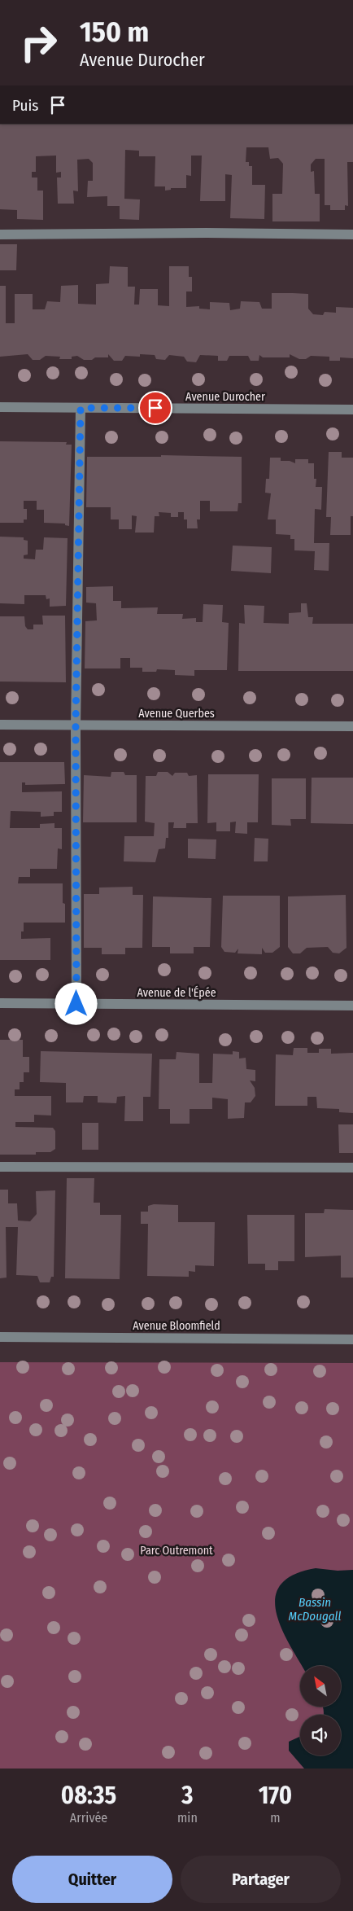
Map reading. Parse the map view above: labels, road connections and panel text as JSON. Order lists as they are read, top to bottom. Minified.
{"streets":{"street":["Avenue Durocher","Avenue Querbes","Avenue de l'Épée","Avenue Bloomfield"]},"water":["Bassin McDougall"],"parks":["Parc Outremont"],"north":"top left","page":{"turn":["150 m","Avenue Durocher"],"then":"Puis","eta":["08:35","Arrivée","3","min","170","m"],"buttons":["Quitter","Partager"]}}
